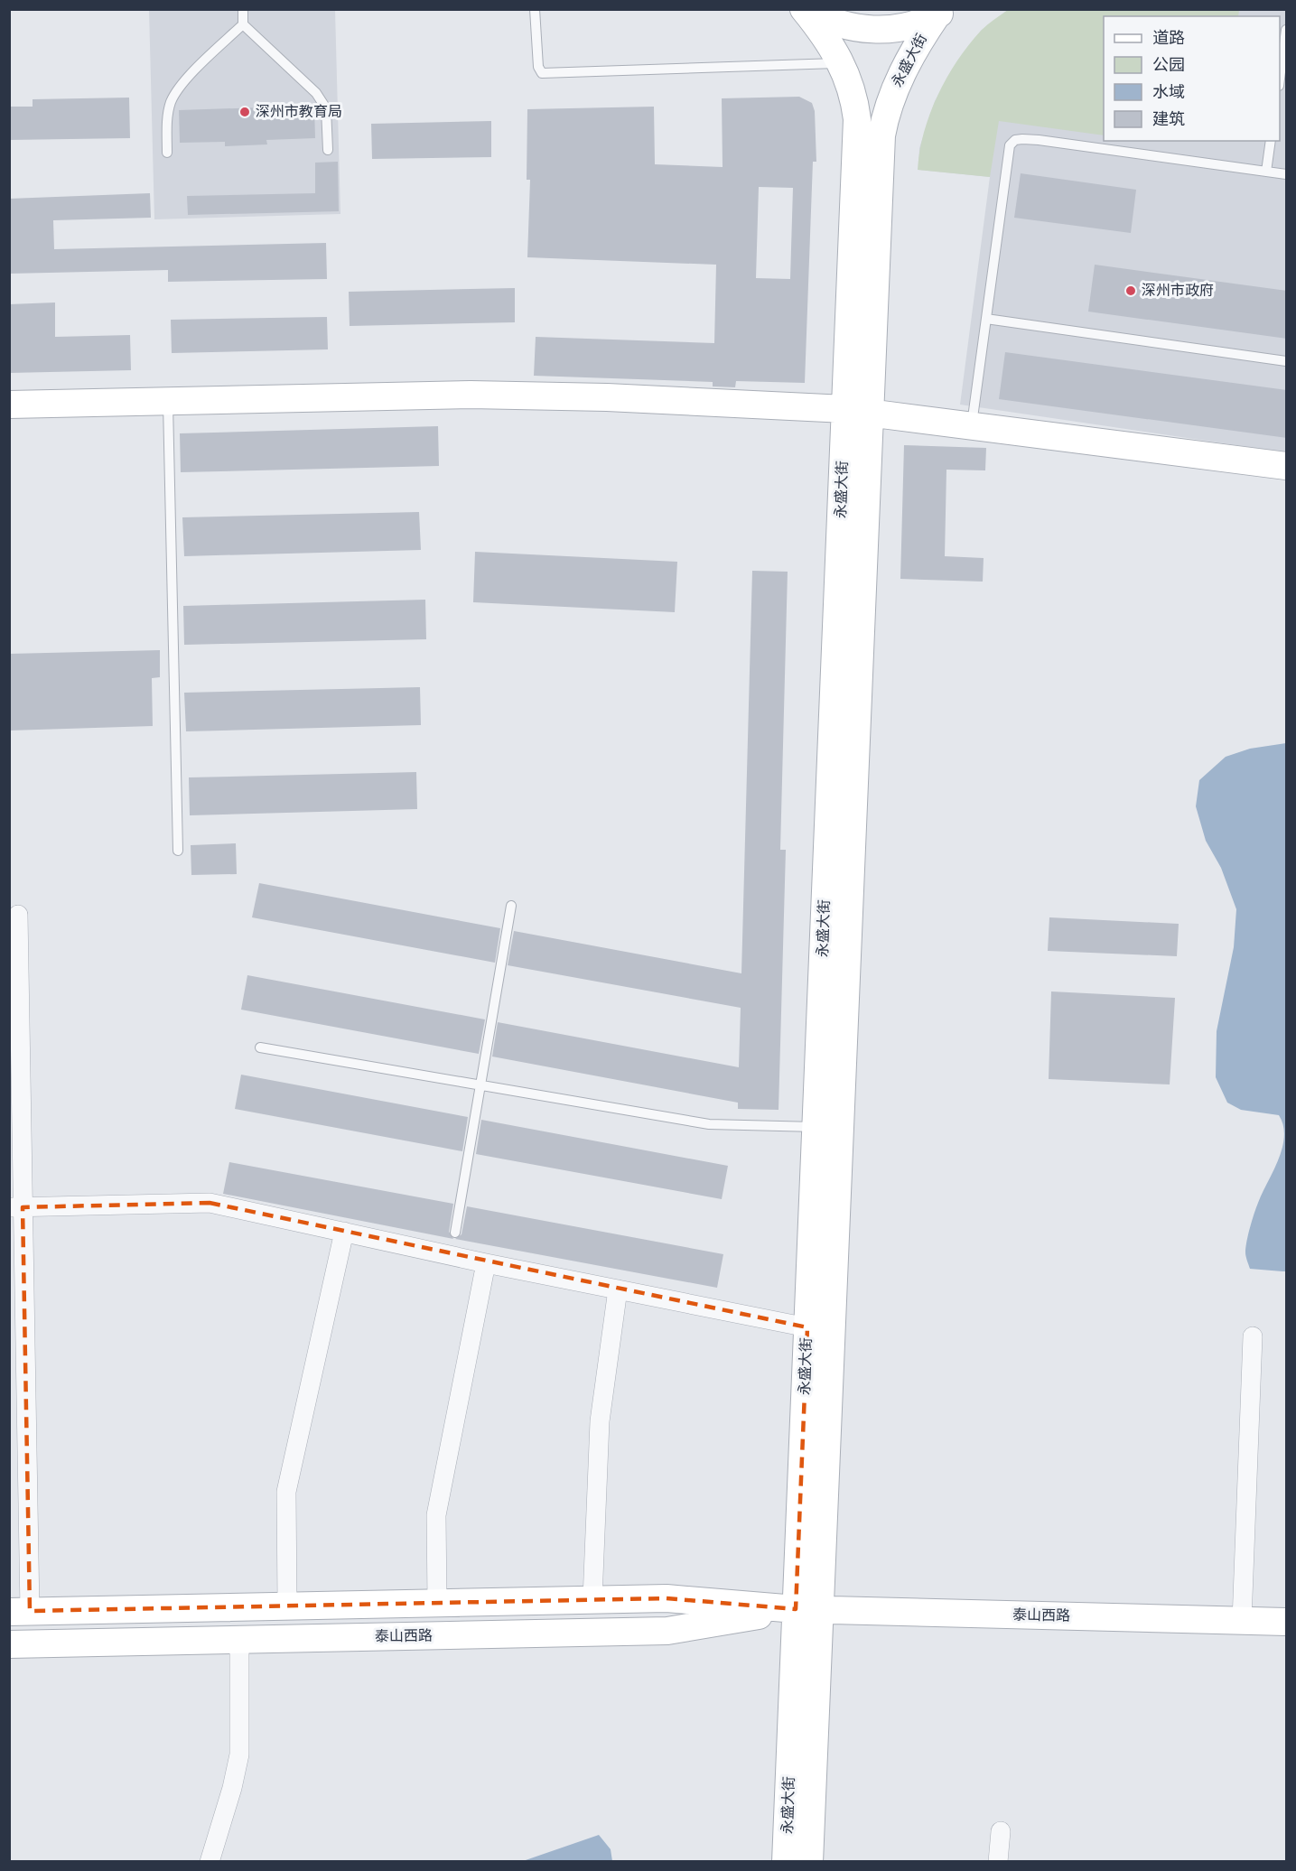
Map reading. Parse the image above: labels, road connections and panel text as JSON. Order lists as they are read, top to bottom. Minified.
{"streets":{"main road":["永盛大街","泰山西路"]},"crossings":[["永盛大街","泰山西路"]],"places":["深州市教育局","深州市政府"],"legend":["道路","公园","水域","建筑"]}
